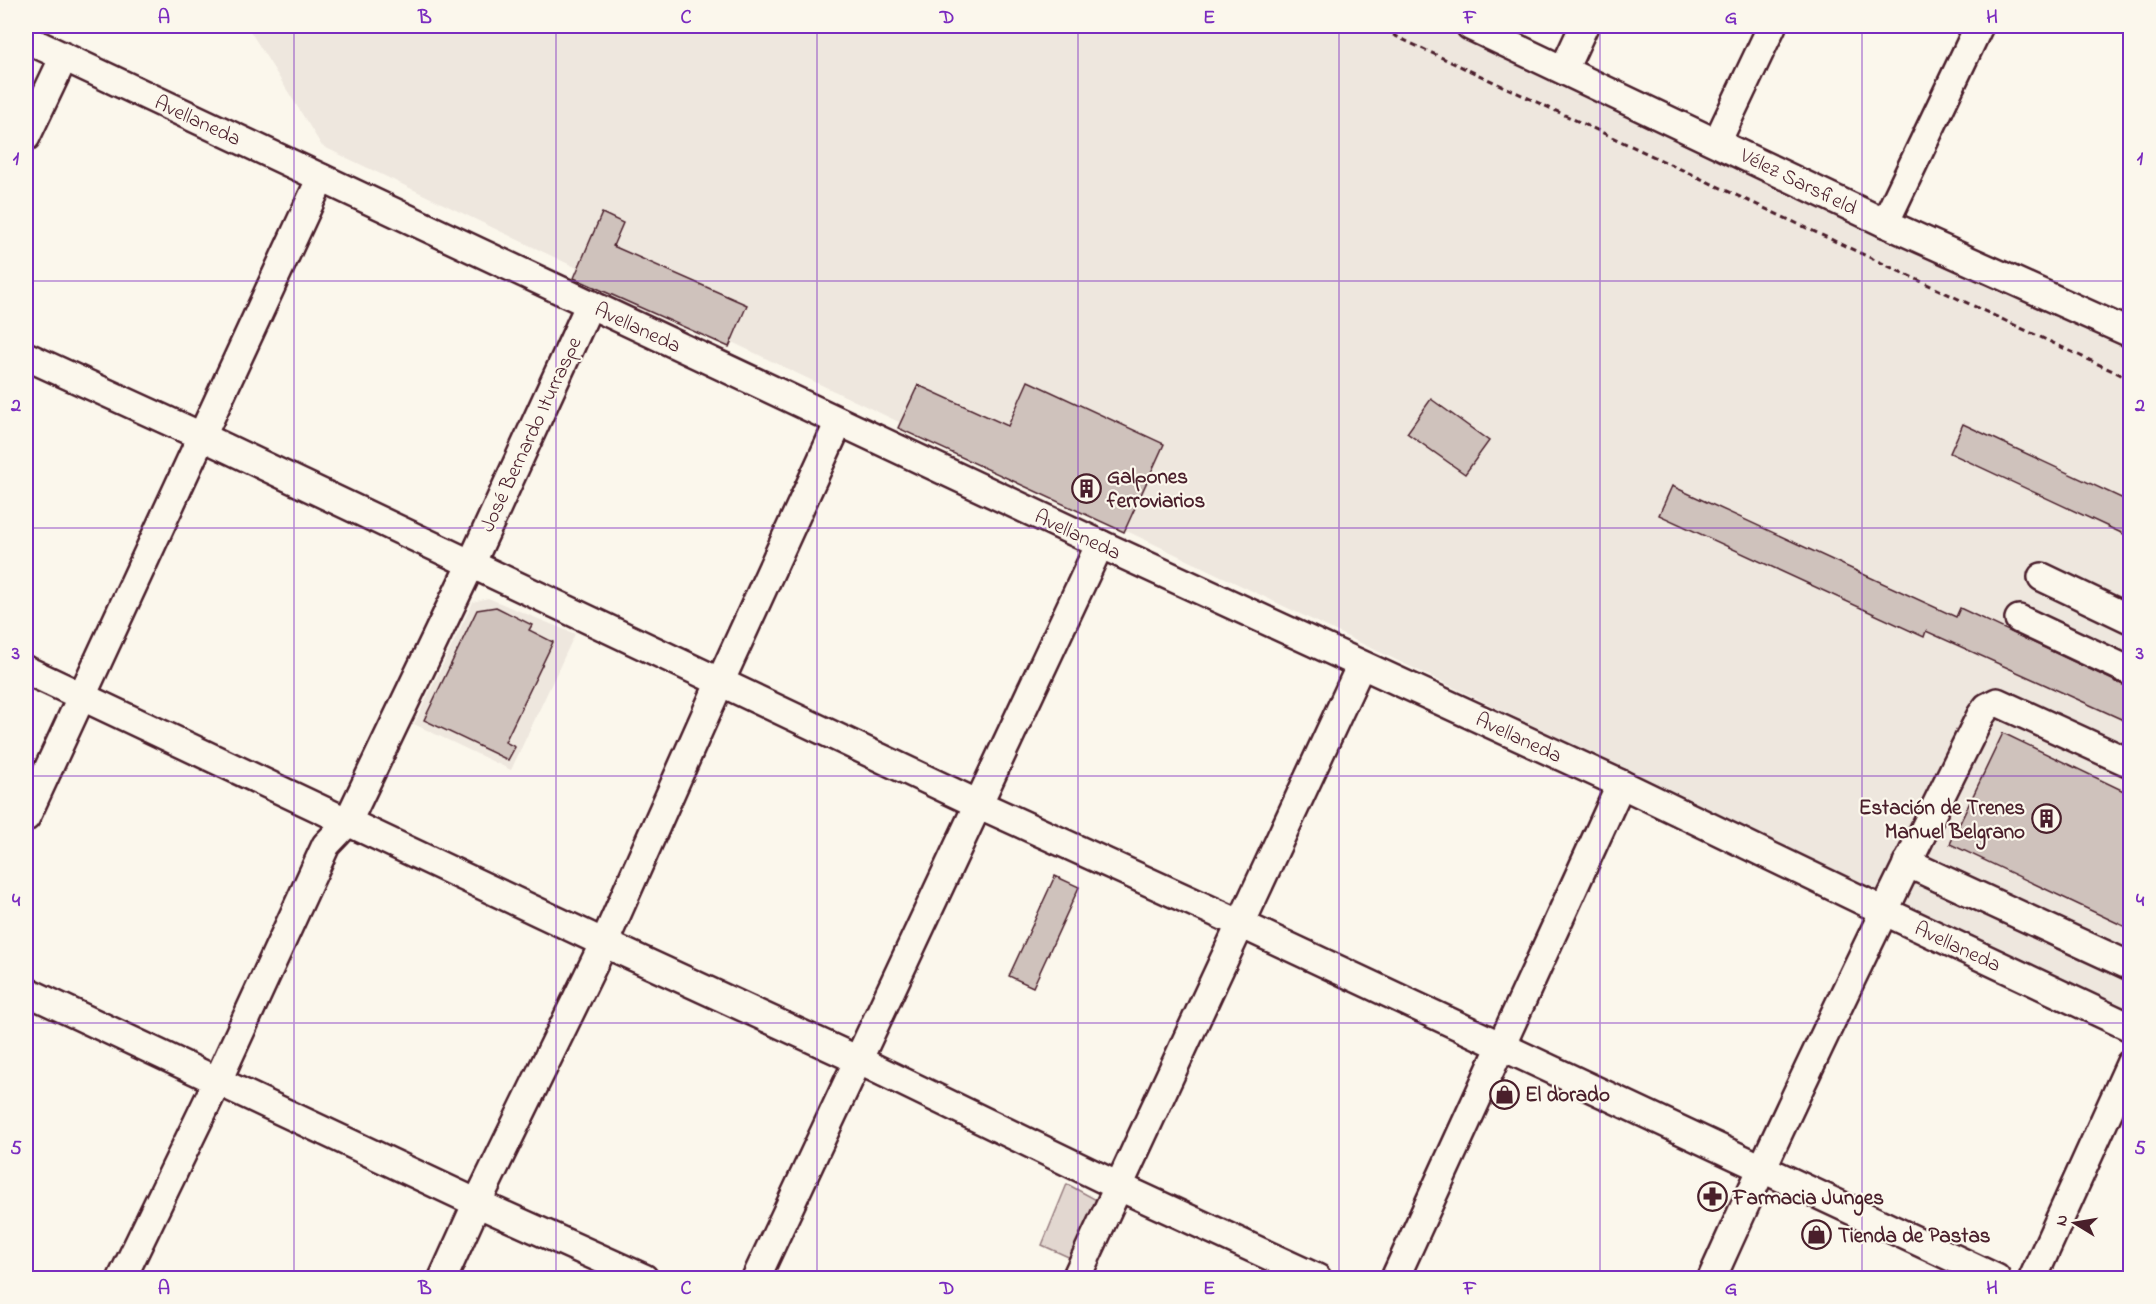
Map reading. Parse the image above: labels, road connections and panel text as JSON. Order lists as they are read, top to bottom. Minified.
{"streets":{"street":["Avellaneda","Vélez Sarsfield","José Bernardo Iturraspe"]},"crossings":[["Avellaneda","José Bernardo Iturraspe"]],"places":{"building":["Galpones ferroviarios","Estación de Trenes Manuel Belgrano"],"shop":["El dorado","Tienda de Pastas"],"pharmacy":["Farmacia Junges"]},"north":"left","grid":{"columns":["A","B","C","D","E","F","G","H"],"rows":["1","2","3","4","5"]}}
